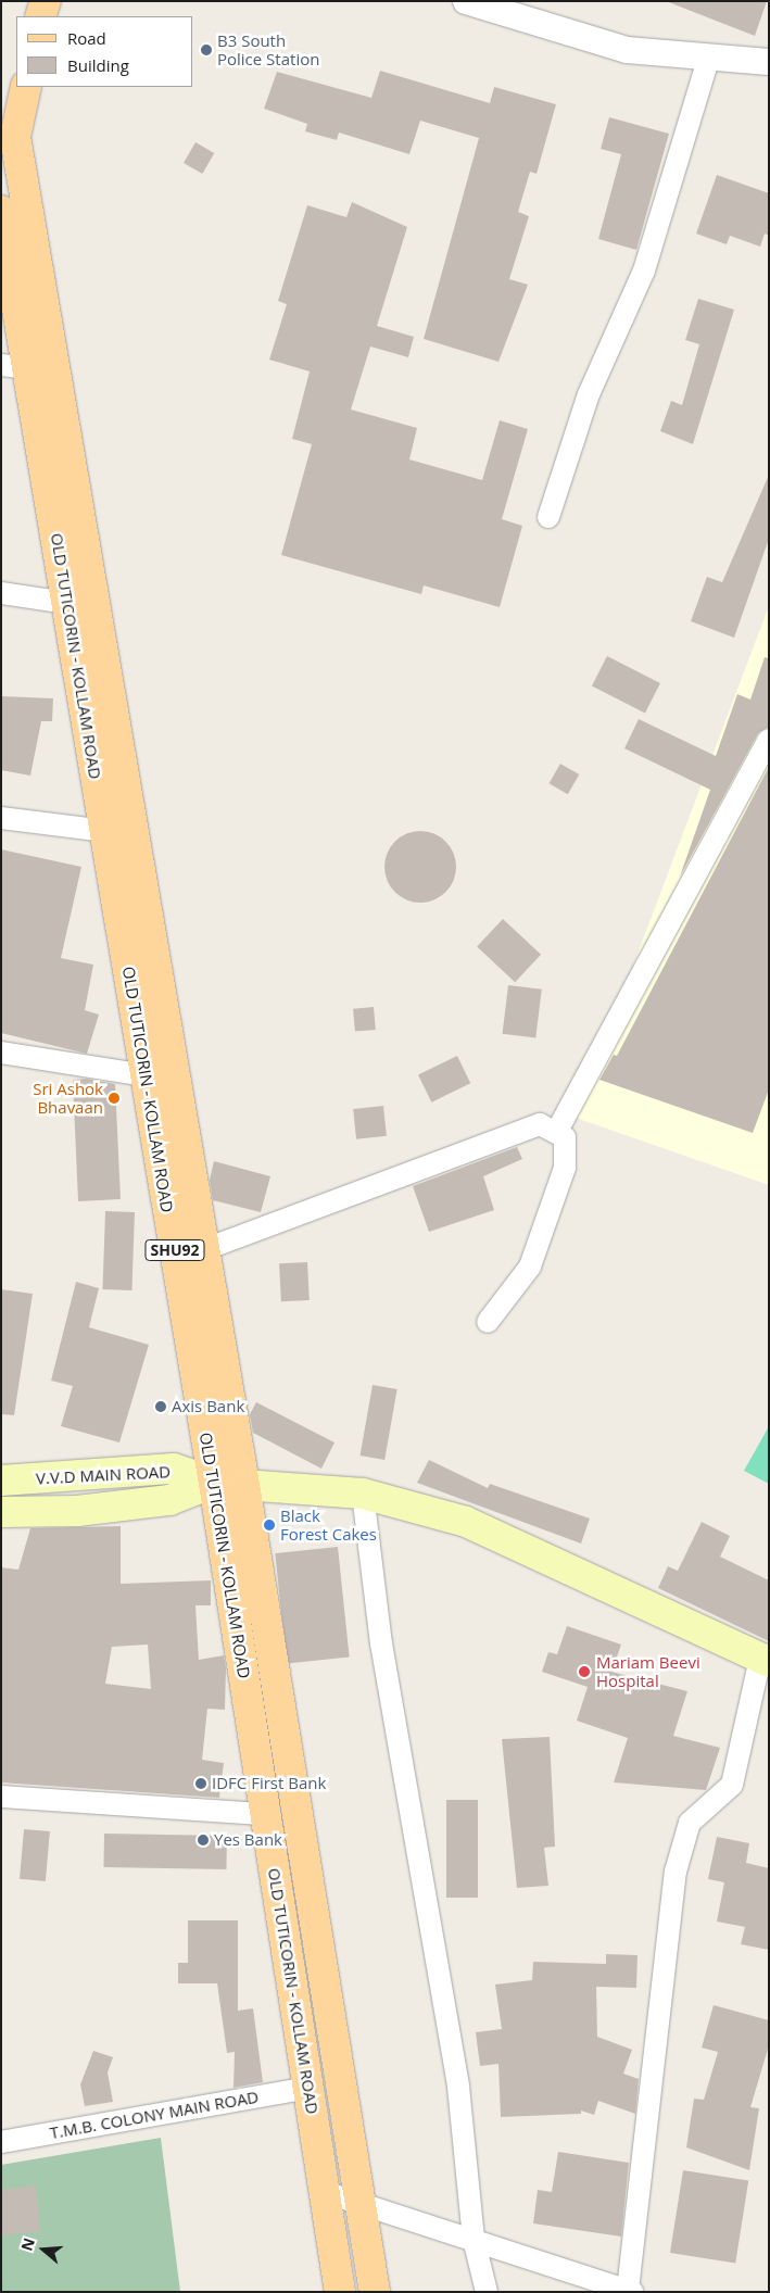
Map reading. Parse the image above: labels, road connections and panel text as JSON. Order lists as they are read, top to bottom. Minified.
{"streets":{"main road":["OLD TUTICORIN - KOLLAM ROAD","SHU92","V.V.D MAIN ROAD"],"street":["T.M.B. COLONY MAIN ROAD"]},"crossings":[["OLD TUTICORIN - KOLLAM ROAD","V.V.D MAIN ROAD"],["OLD TUTICORIN - KOLLAM ROAD","T.M.B. COLONY MAIN ROAD"]],"places":["B3 South Police Station","Sri Ashok Bhavaan","Axis Bank","Black Forest Cakes","Mariam Beevi Hospital","IDFC First Bank","Yes Bank"],"legend":["Road","Building"],"north":"left"}
